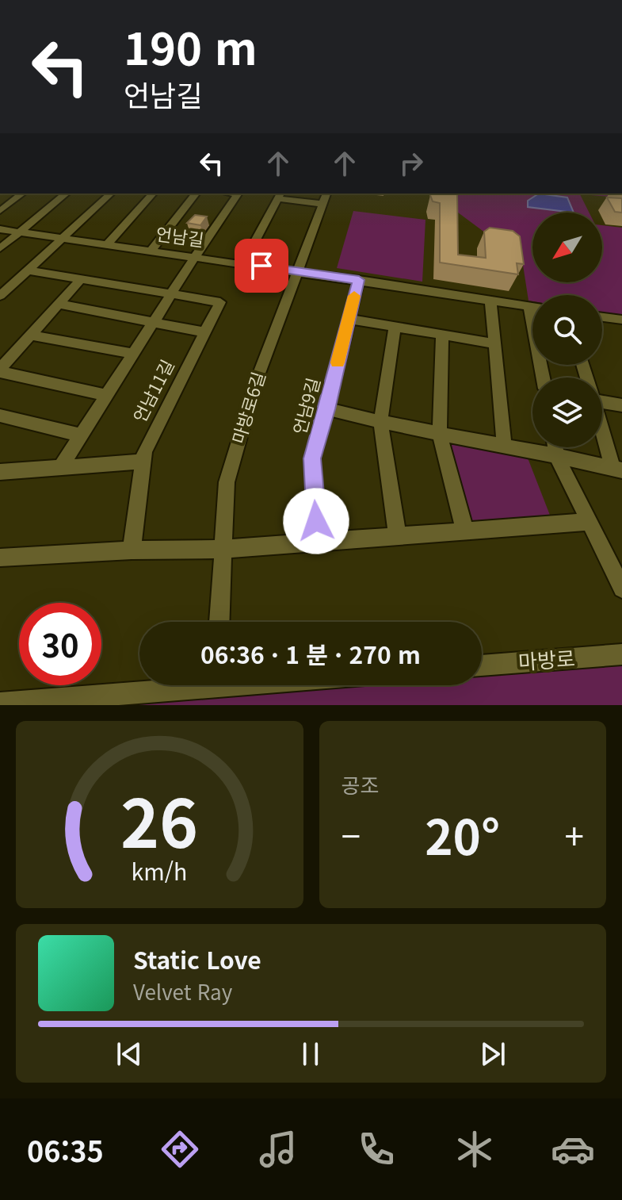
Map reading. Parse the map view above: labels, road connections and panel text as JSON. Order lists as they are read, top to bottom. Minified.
{"streets":{"street":["언남길","언남11길","언남9길","마방로6길","마방로"]},"crossings":[["언남길","언남11길"],["언남길","언남9길"],["언남길","마방로6길"]],"north":"bottom left","page":{"turn":["190 m","언남길"],"limit":"30","trip":"06:36 · 1 분 · 270 m","tile":"공조","heat":["−","20°","+"],"song":["Static Love","Velvet Ray"],"tabs":"06:35","gauge":["26","km/h"]}}
